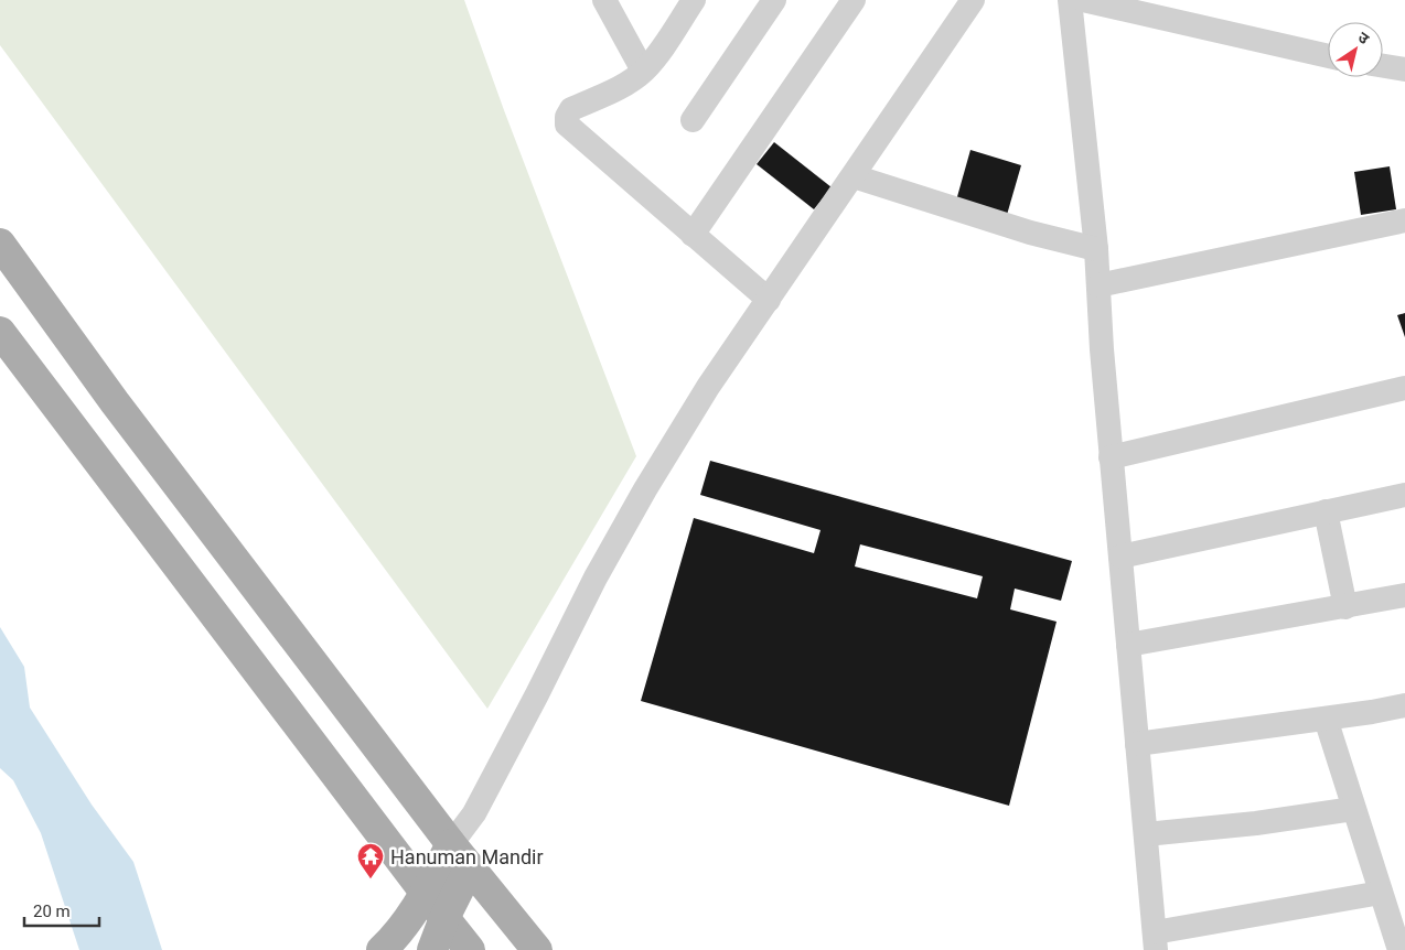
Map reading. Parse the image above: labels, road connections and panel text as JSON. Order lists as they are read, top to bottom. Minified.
{"places":{"temple":["Hanuman Mandir"]},"scale_bar":"20 m","north":"top right"}
